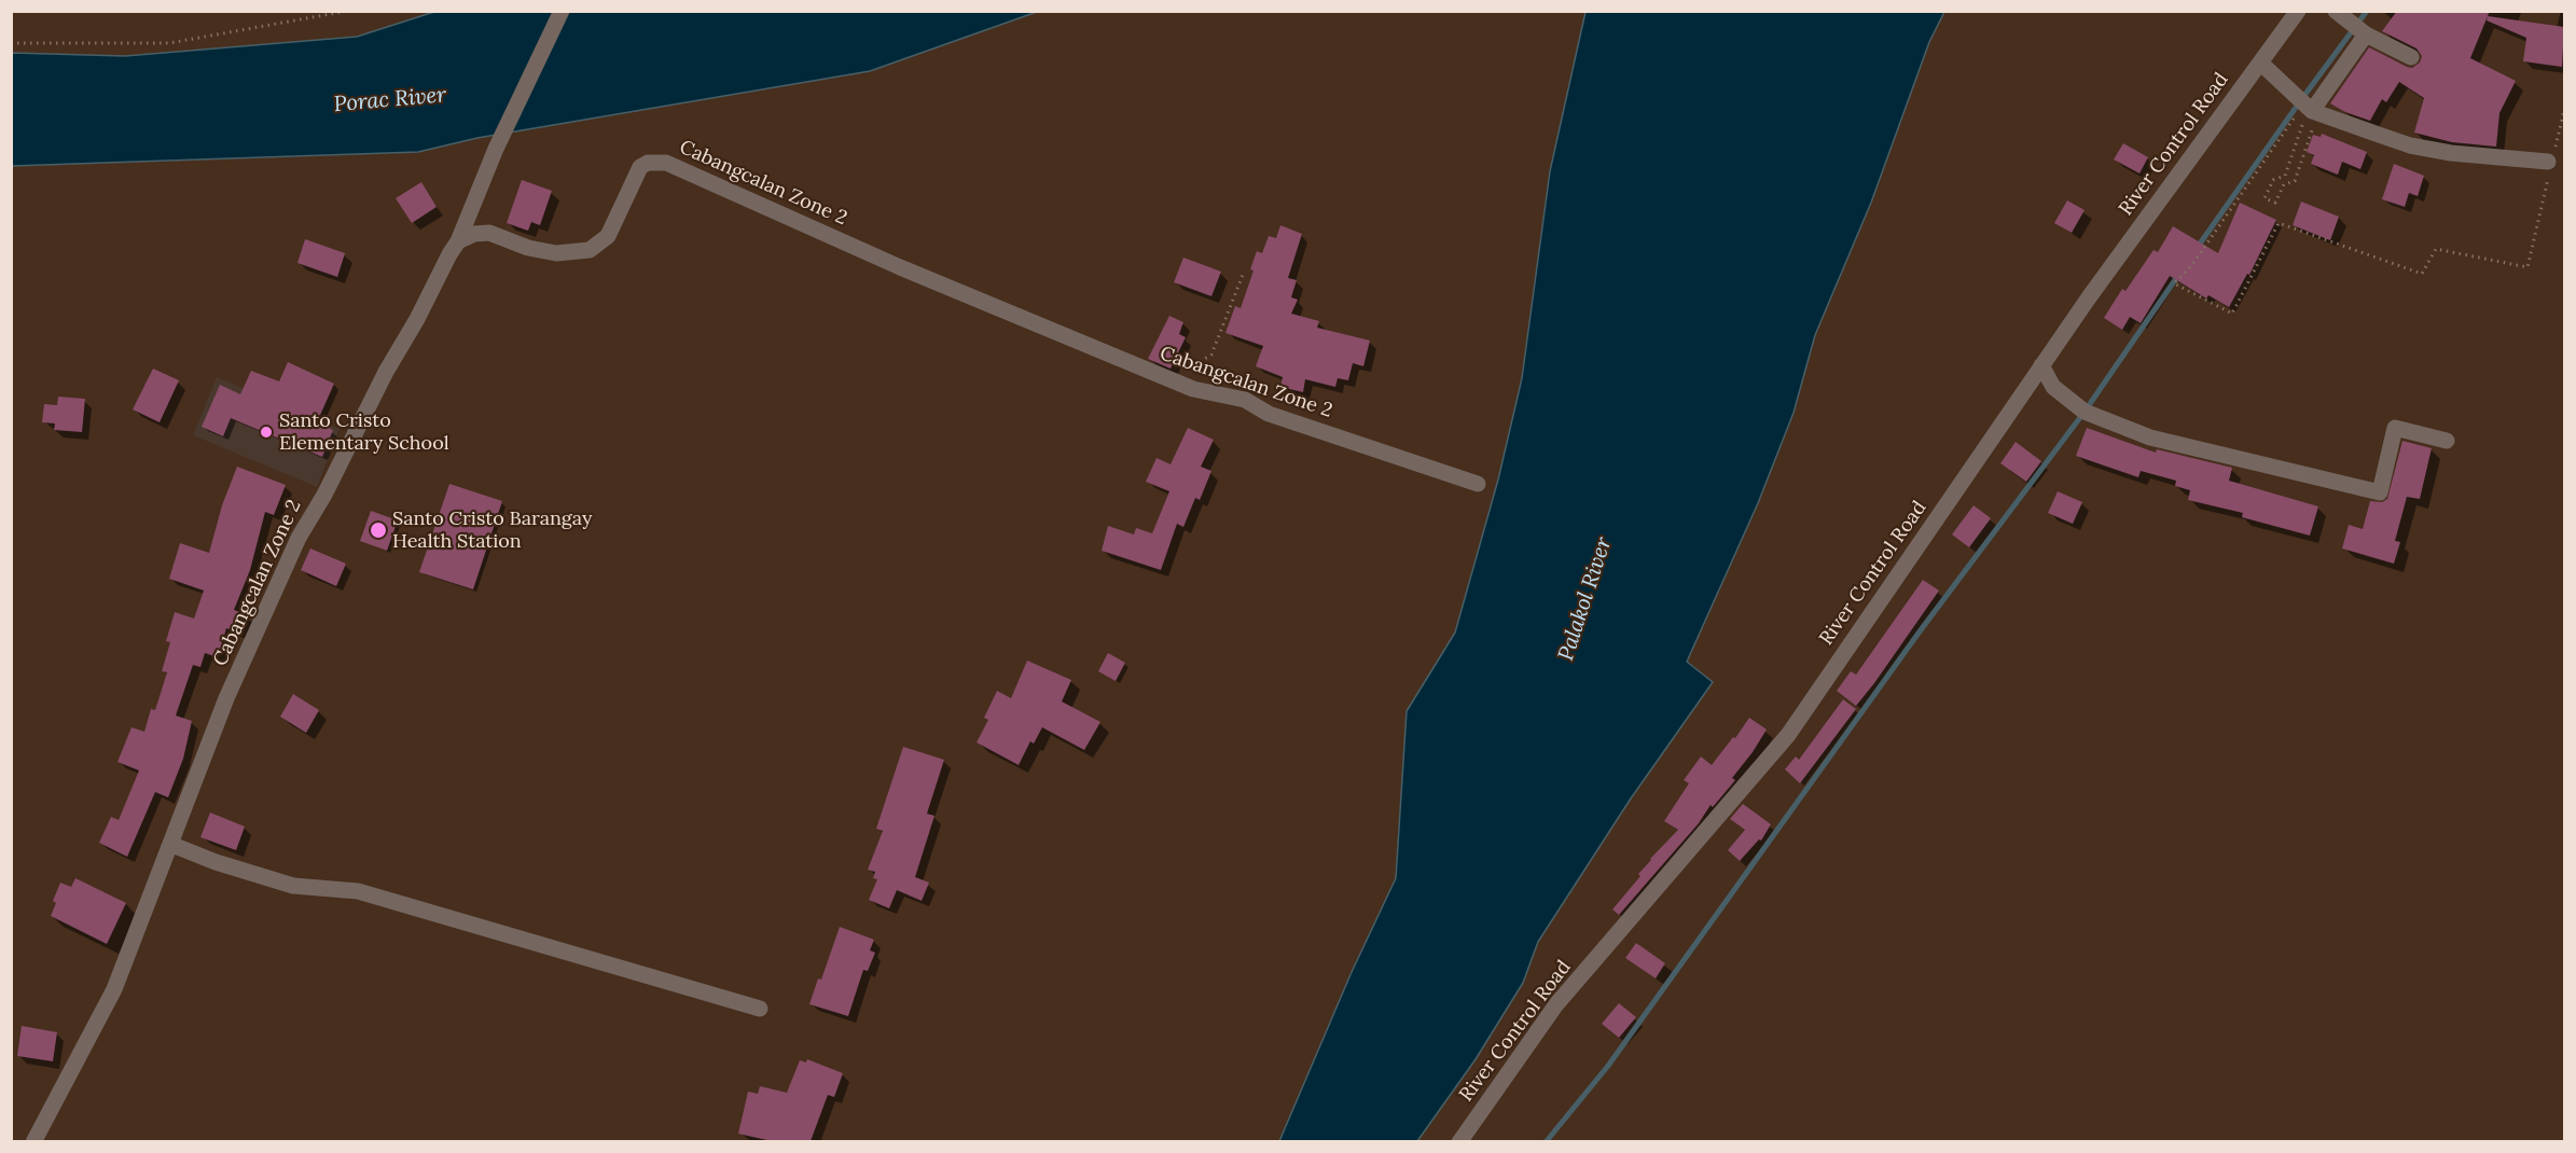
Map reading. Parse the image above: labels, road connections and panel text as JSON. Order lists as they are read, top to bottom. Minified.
{"streets":{"street":["River Control Road","Cabangcalan Zone 2"]},"water":["Porac River","Palakol River"],"places":["Santo Cristo Elementary School","Santo Cristo Barangay Health Station"]}
